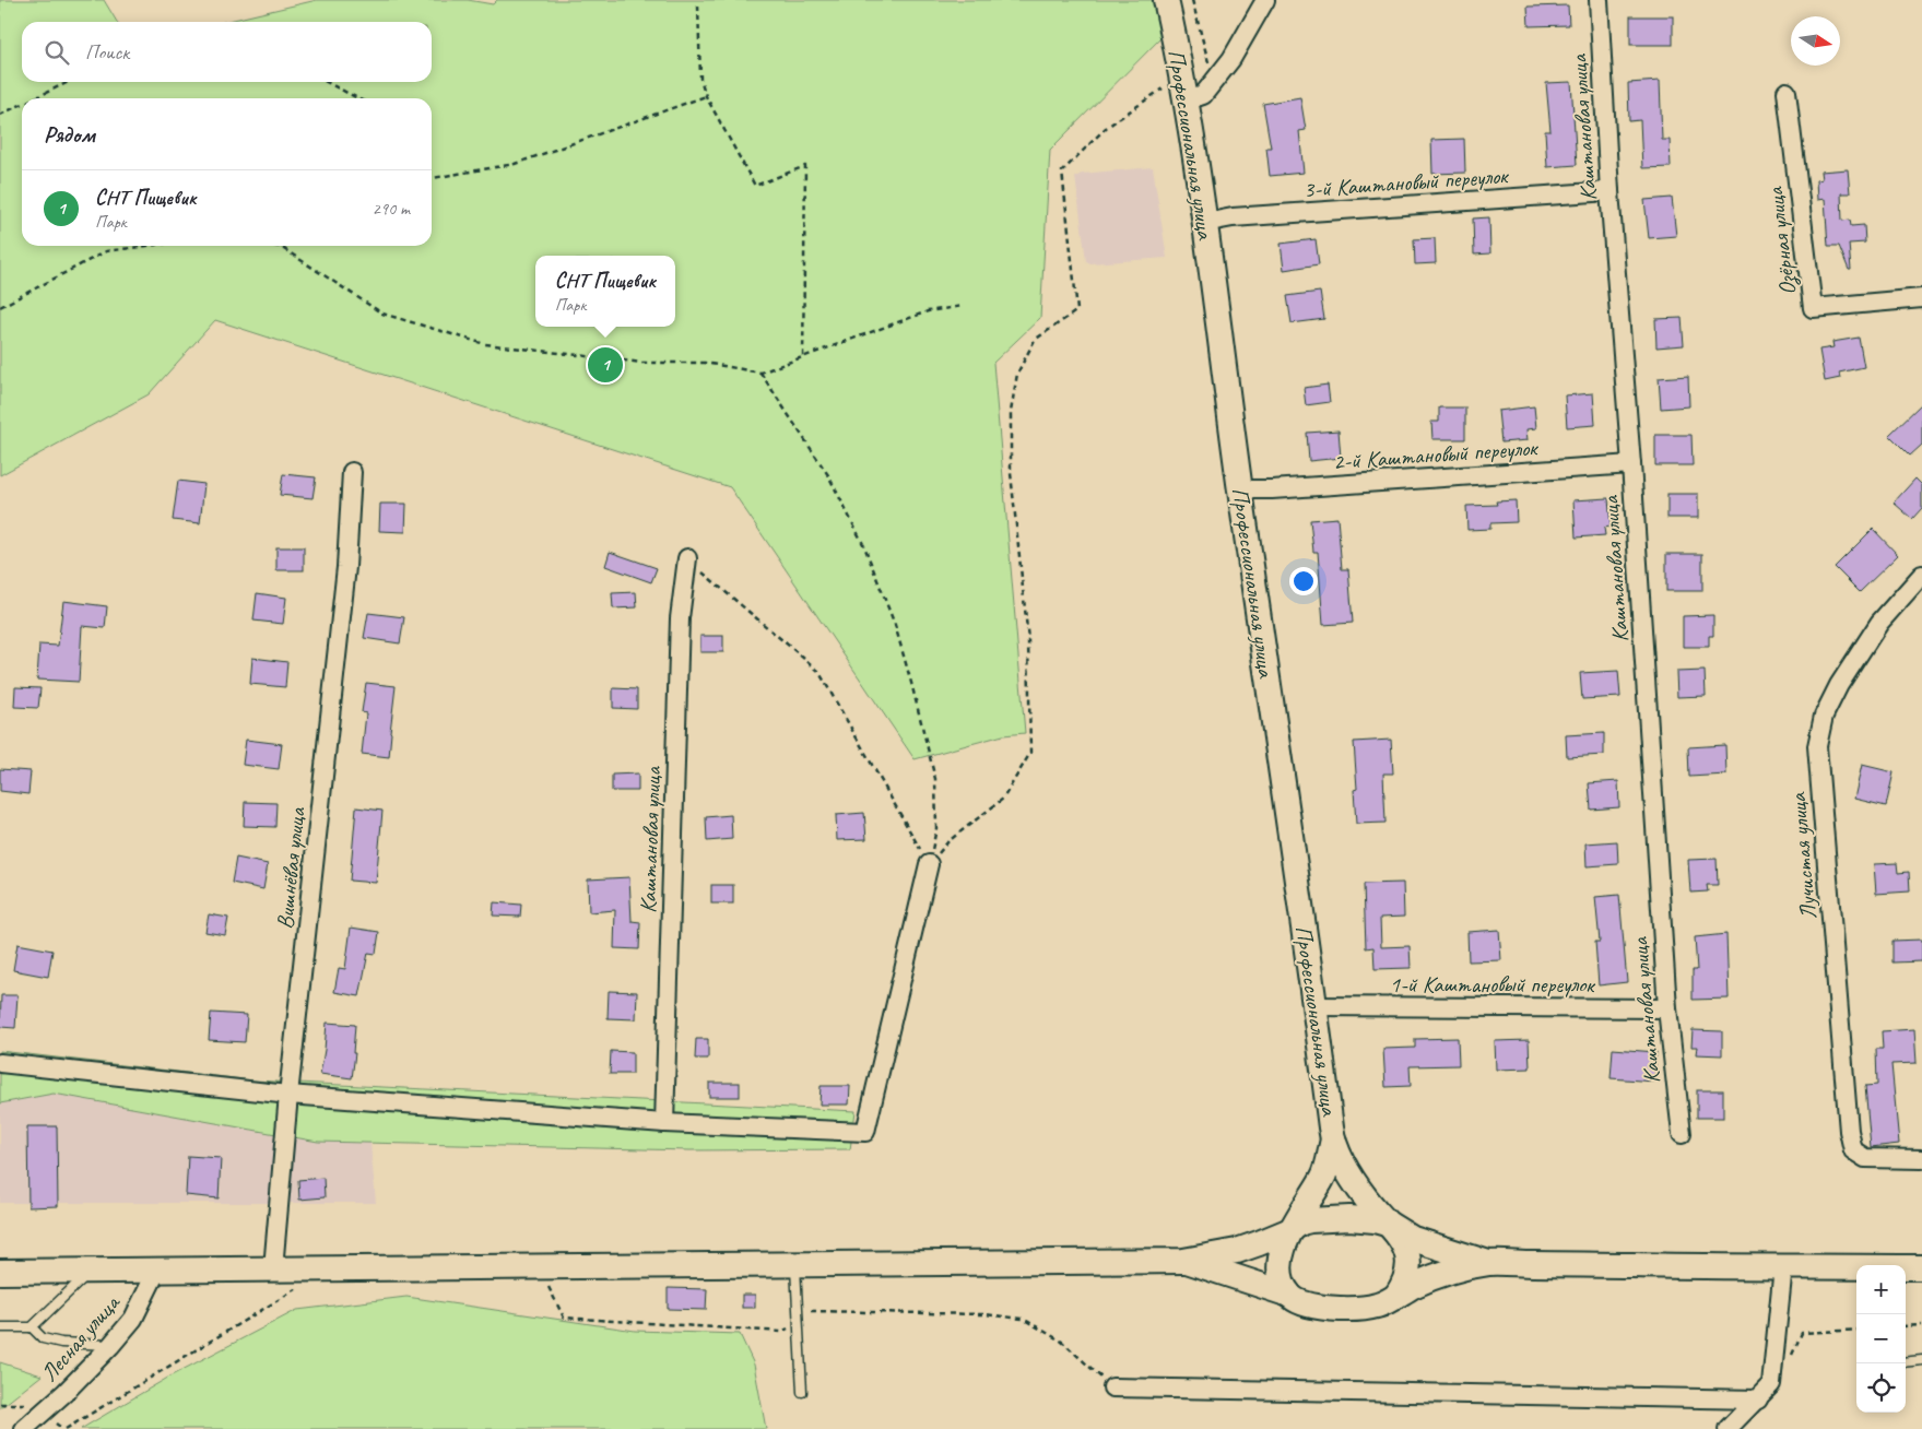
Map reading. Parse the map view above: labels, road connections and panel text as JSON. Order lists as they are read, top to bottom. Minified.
{"streets":{"main road":["Профессиональная улица"],"street":["Каштановая улица","3-й Каштановый переулок","Озёрная улица","2-й Каштановый переулок","Лучистая улица","Вишнёвая улица","1-й Каштановый переулок","Лесная улица"]},"crossings":[["Каштановая улица","3-й Каштановый переулок"],["Каштановая улица","2-й Каштановый переулок"],["Каштановая улица","1-й Каштановый переулок"],["Профессиональная улица","3-й Каштановый переулок"],["Профессиональная улица","2-й Каштановый переулок"],["Профессиональная улица","1-й Каштановый переулок"]],"north":"right","page":{"search":"Поиск","heading":"Рядом","list":[{"mark":"1","name":"СНТ Пищевик","note":"Парк","value":"290 m"}],"popup":["СНТ Пищевик","Парк"],"pins":"1","map_buttons":["+","−"]}}
